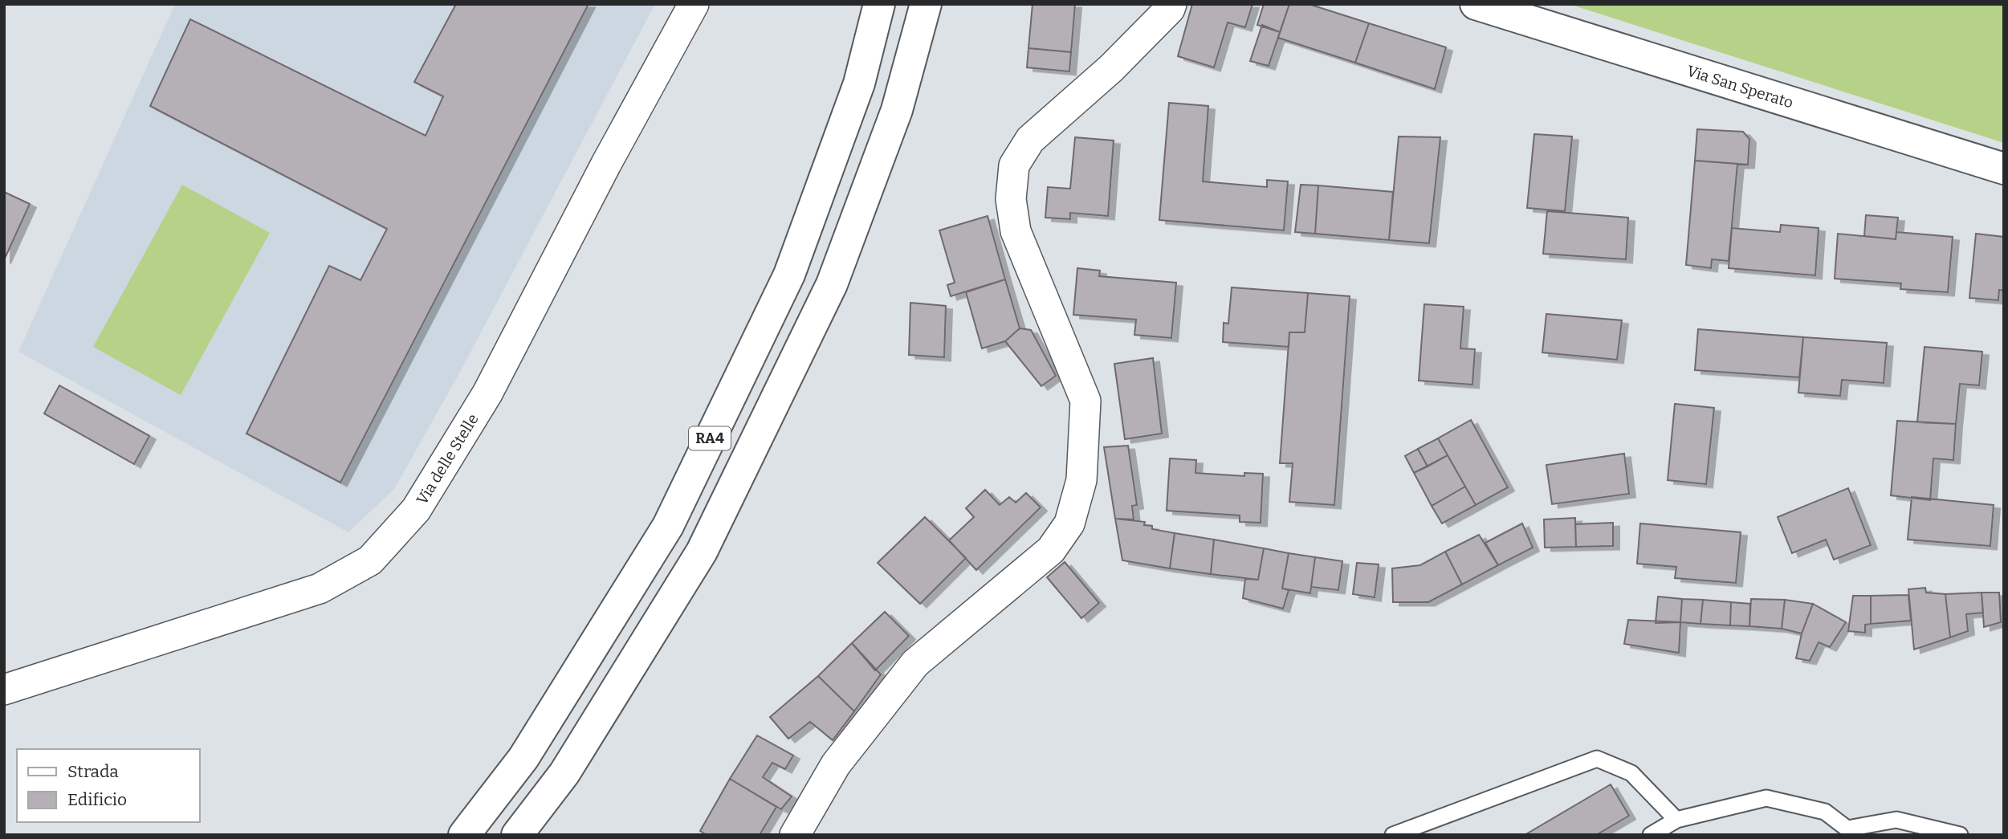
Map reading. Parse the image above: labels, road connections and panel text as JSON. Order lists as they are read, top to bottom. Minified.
{"streets":{"main road":["Via San Sperato","RA4"],"street":["Via delle Stelle"]},"legend":["Strada","Edificio"]}
